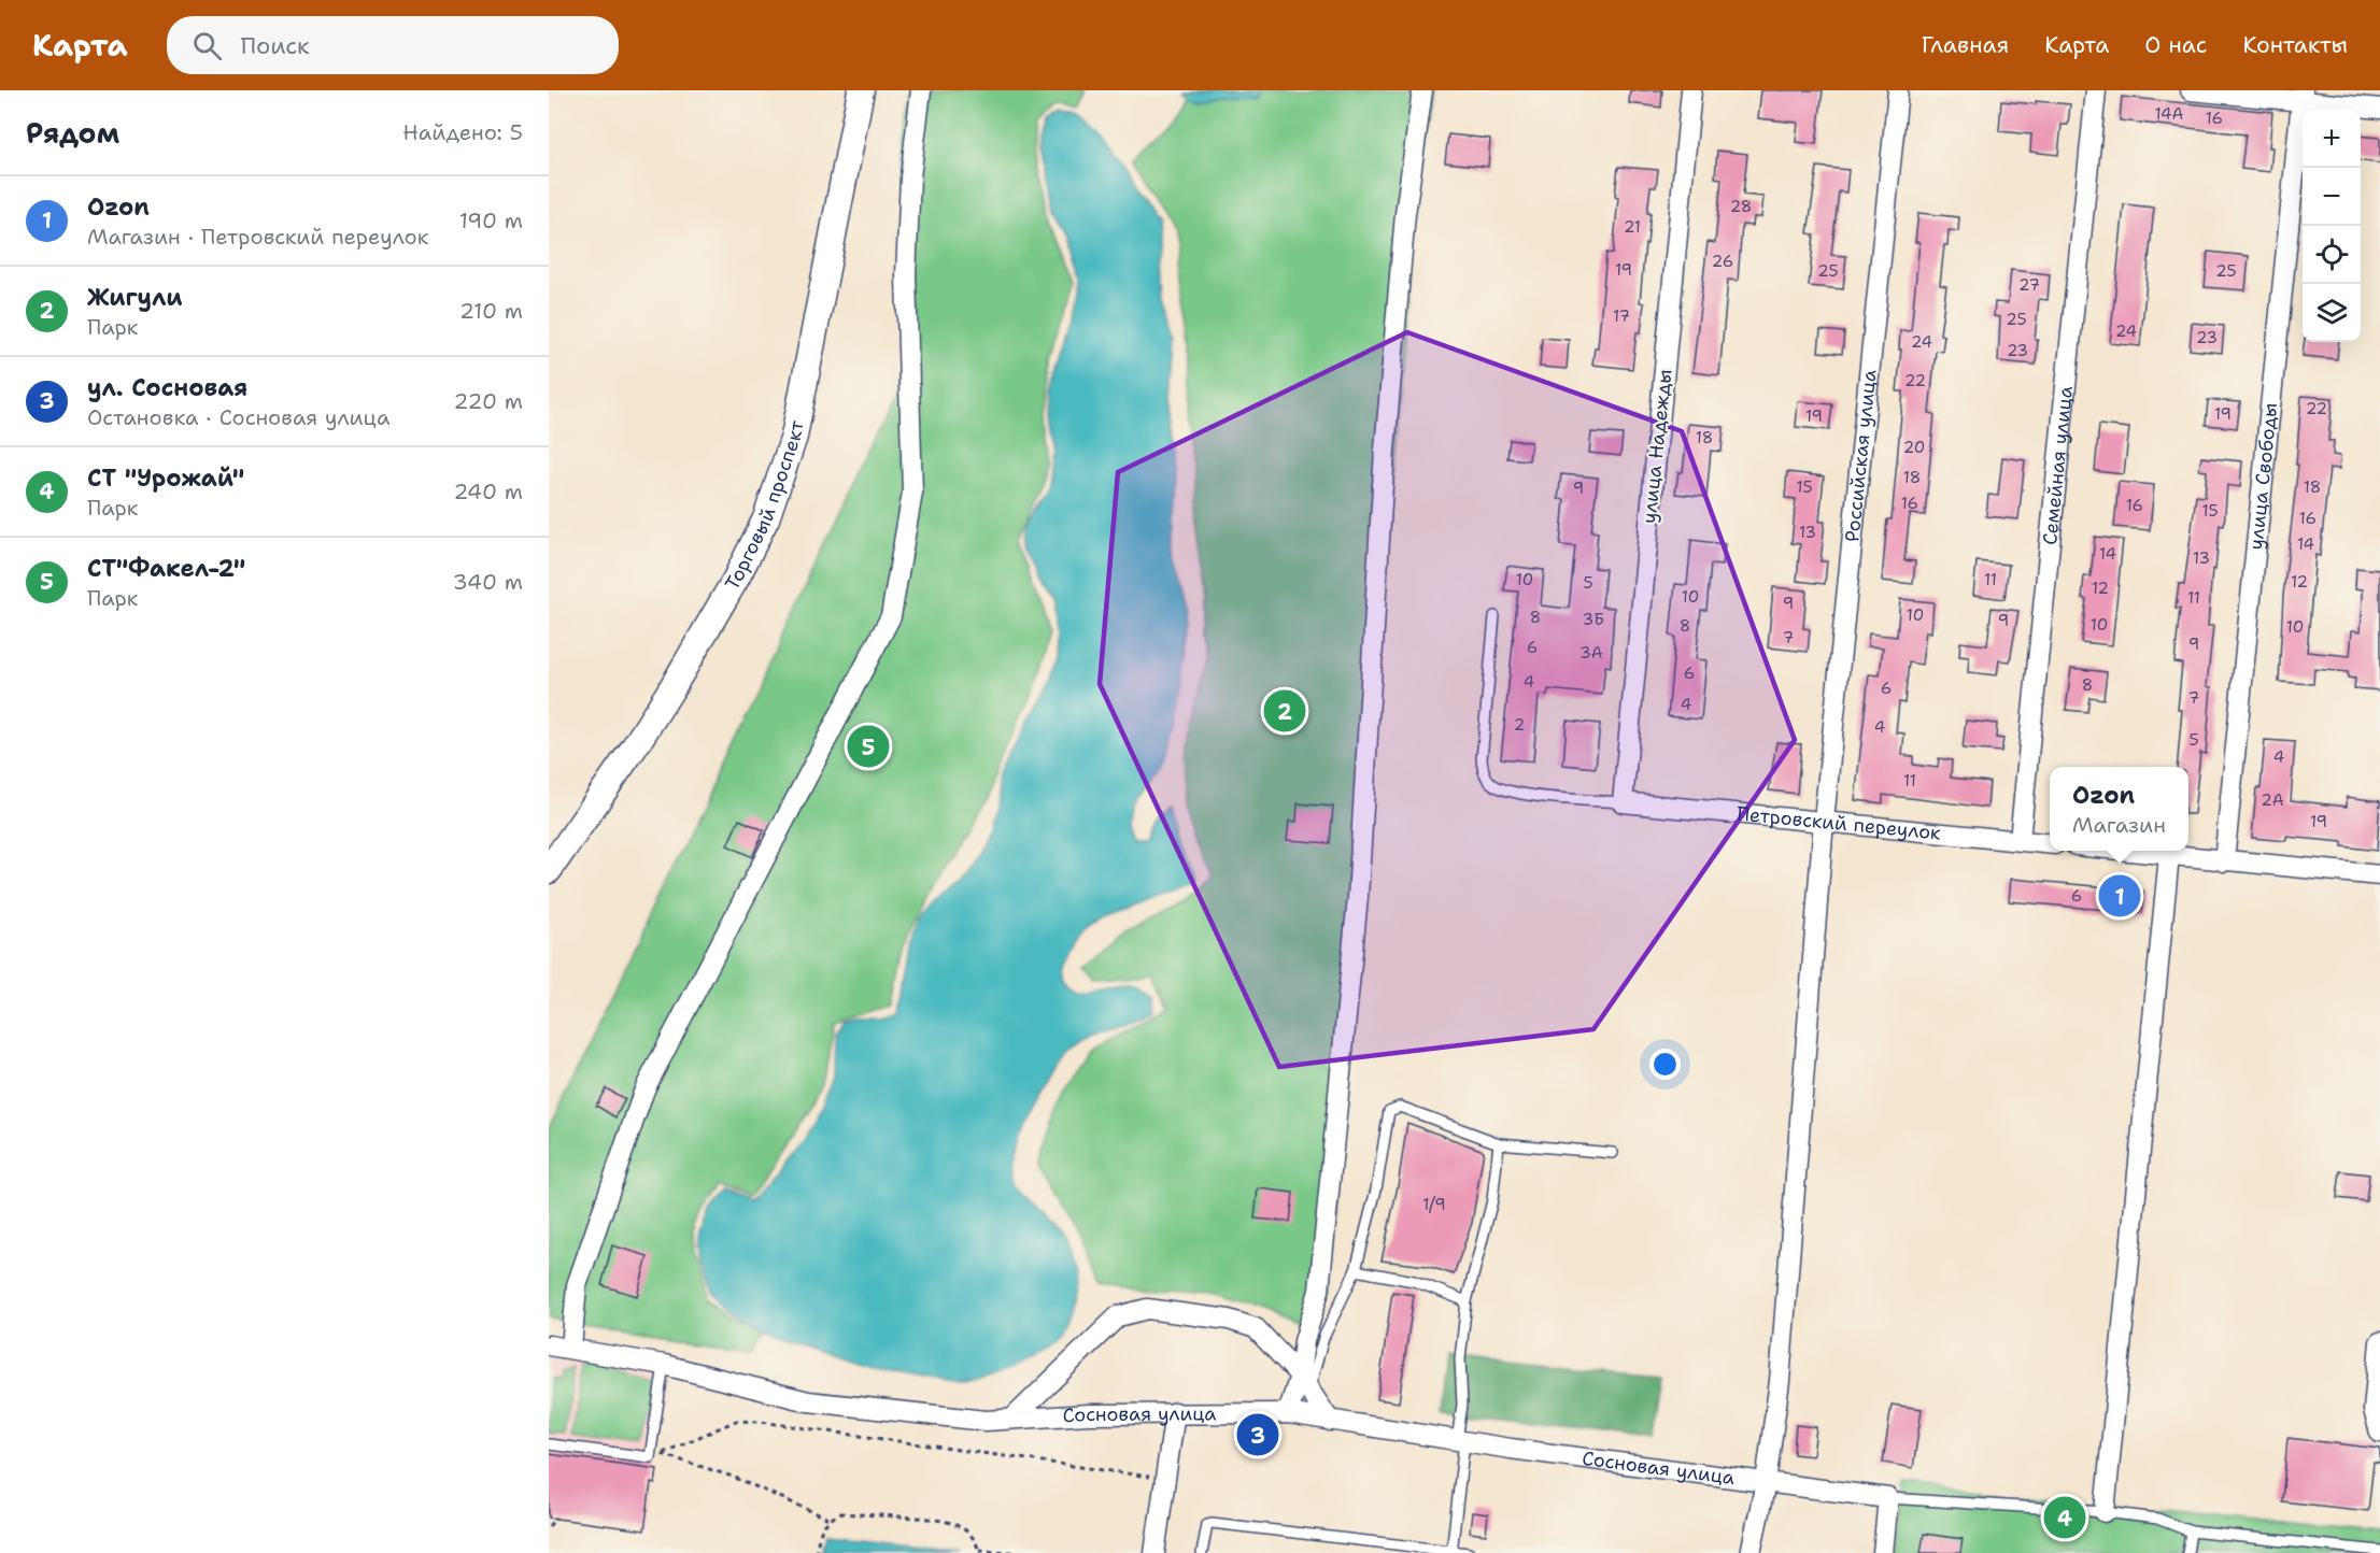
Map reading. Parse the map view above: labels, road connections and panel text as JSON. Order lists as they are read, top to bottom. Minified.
{"streets":{"street":["улица Надежды","Российская улица","Семейная улица","улица Свободы","Торговый проспект","Петровский переулок","Сосновая улица"]},"crossings":[["улица Надежды","Петровский переулок"],["Российская улица","Петровский переулок"],["Российская улица","Сосновая улица"],["Семейная улица","Петровский переулок"]],"house_numbers":["14А","16","28","21","26","19","25","25","27","17","25","24","23","24","23","22","22","19","19","18","20","18","15","18","9","16","16","15","16","13","14","14","13","10","11","12","5","12","10","11","9","10","8","3Б","9","10","8","10","7","9","6","3А","6","4","8","6","7","4","2","4","5","4","11","2А","19","6","1/9"],"page":{"header":"Карта","search":"Поиск","nav":["Главная","Карта","О нас","Контакты"],"heading":["Рядом","Найдено: 5"],"map_buttons":["+","−"],"list":[{"mark":"1","name":"Ozon","note":"Магазин · Петровский переулок","value":"190 m"},{"mark":"2","name":"Жигули","note":"Парк","value":"210 m"},{"mark":"3","name":"ул. Сосновая","note":"Остановка · Сосновая улица","value":"220 m"},{"mark":"4","name":"СТ \"Урожай\"","note":"Парк","value":"240 m"},{"mark":"5","name":"СТ\"Факел-2\"","note":"Парк","value":"340 m"}],"pins":["2","5","1","3","4"],"popup":["Ozon","Магазин"]}}
